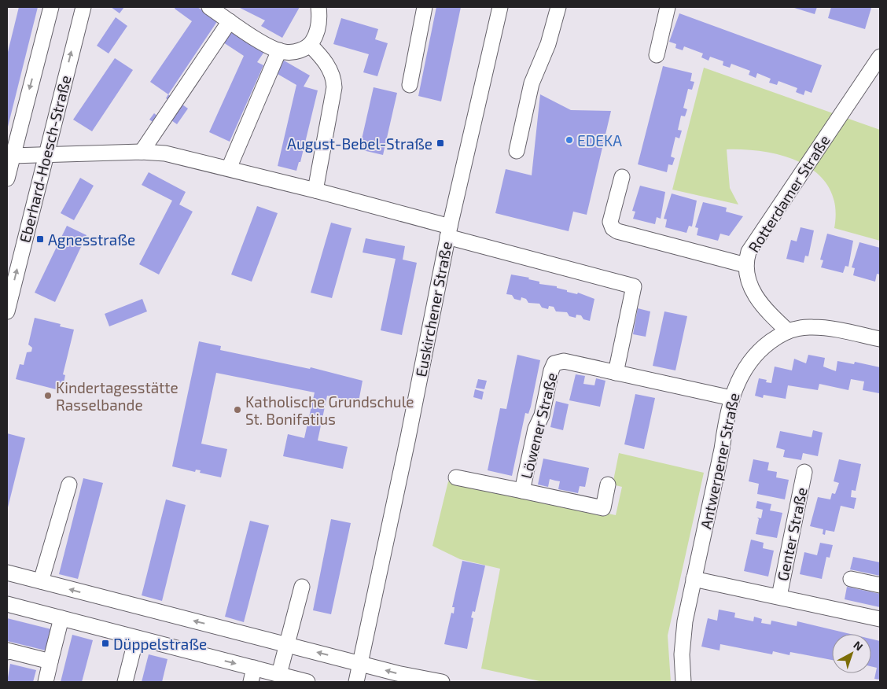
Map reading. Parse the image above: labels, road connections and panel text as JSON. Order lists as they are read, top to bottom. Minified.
{"streets":{"street":["Eberhard-Hoesch-Straße","Rotterdamer Straße","Euskirchener Straße","Löwener Straße","Antwerpener Straße","Genter Straße"]},"crossings":[["Rotterdamer Straße","Antwerpener Straße"],["Löwener Straße","Antwerpener Straße"],["Antwerpener Straße","Genter Straße"]],"places":{"other":["EDEKA","Kindertagesstätte Rasselbande","Katholische Grundschule St. Bonifatius"],"transit":["August-Bebel-Straße","Agnesstraße","Düppelstraße"]},"north":"top right"}
